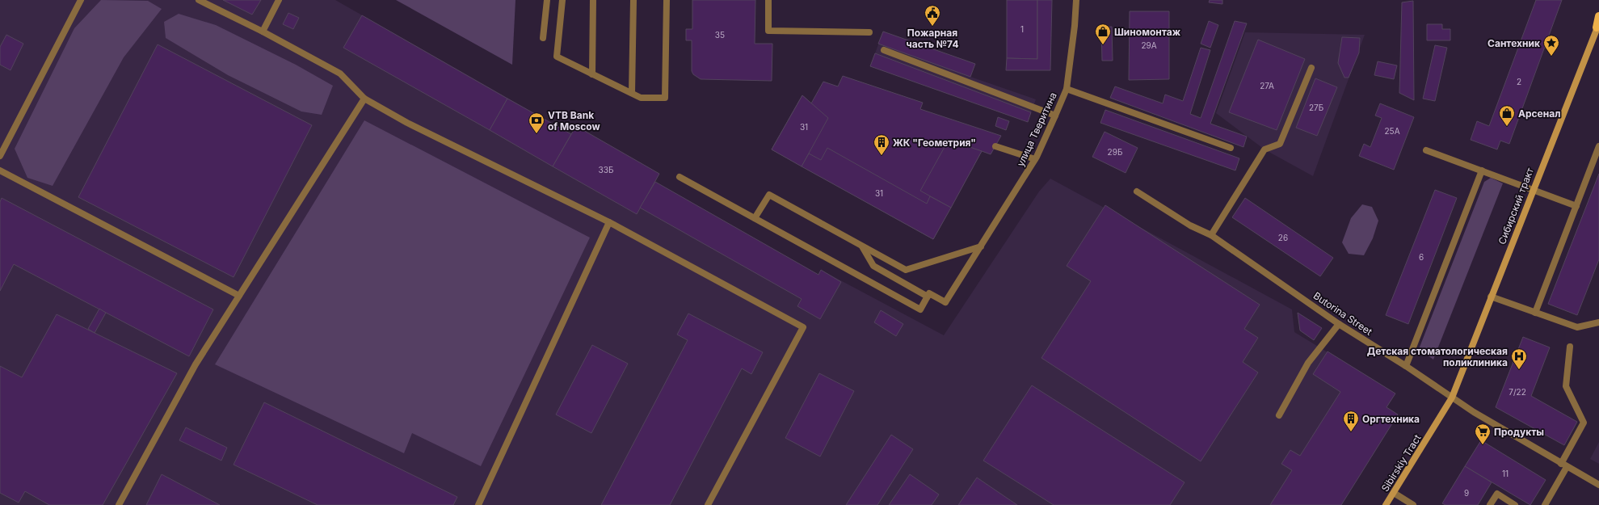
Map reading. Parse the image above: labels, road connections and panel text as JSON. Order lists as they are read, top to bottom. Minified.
{"streets":{"main road":["Сибирский тракт","Sibirskiy Tract"],"street":["улица Тверитина","Butorina Street"]},"crossings":[["Сибирский тракт","Butorina Street"],["Сибирский тракт","Sibirskiy Tract"],["Butorina Street","Sibirskiy Tract"]],"places":{"public building":["Пожарная часть №74"],"shop":["Шиномонтаж","Арсенал"],"place":["Сантехник"],"bank":["VTB Bank of Moscow"],"building":["ЖК \"Геометрия\"","Оргтехника"],"hospital":["Детская стоматологическая поликлиника"],"supermarket":["Продукты"]},"house_numbers":["1","35","29А","2","27А","27Б","31","25А","29Б","33Б","31","26","6","7/22","11","9"]}
